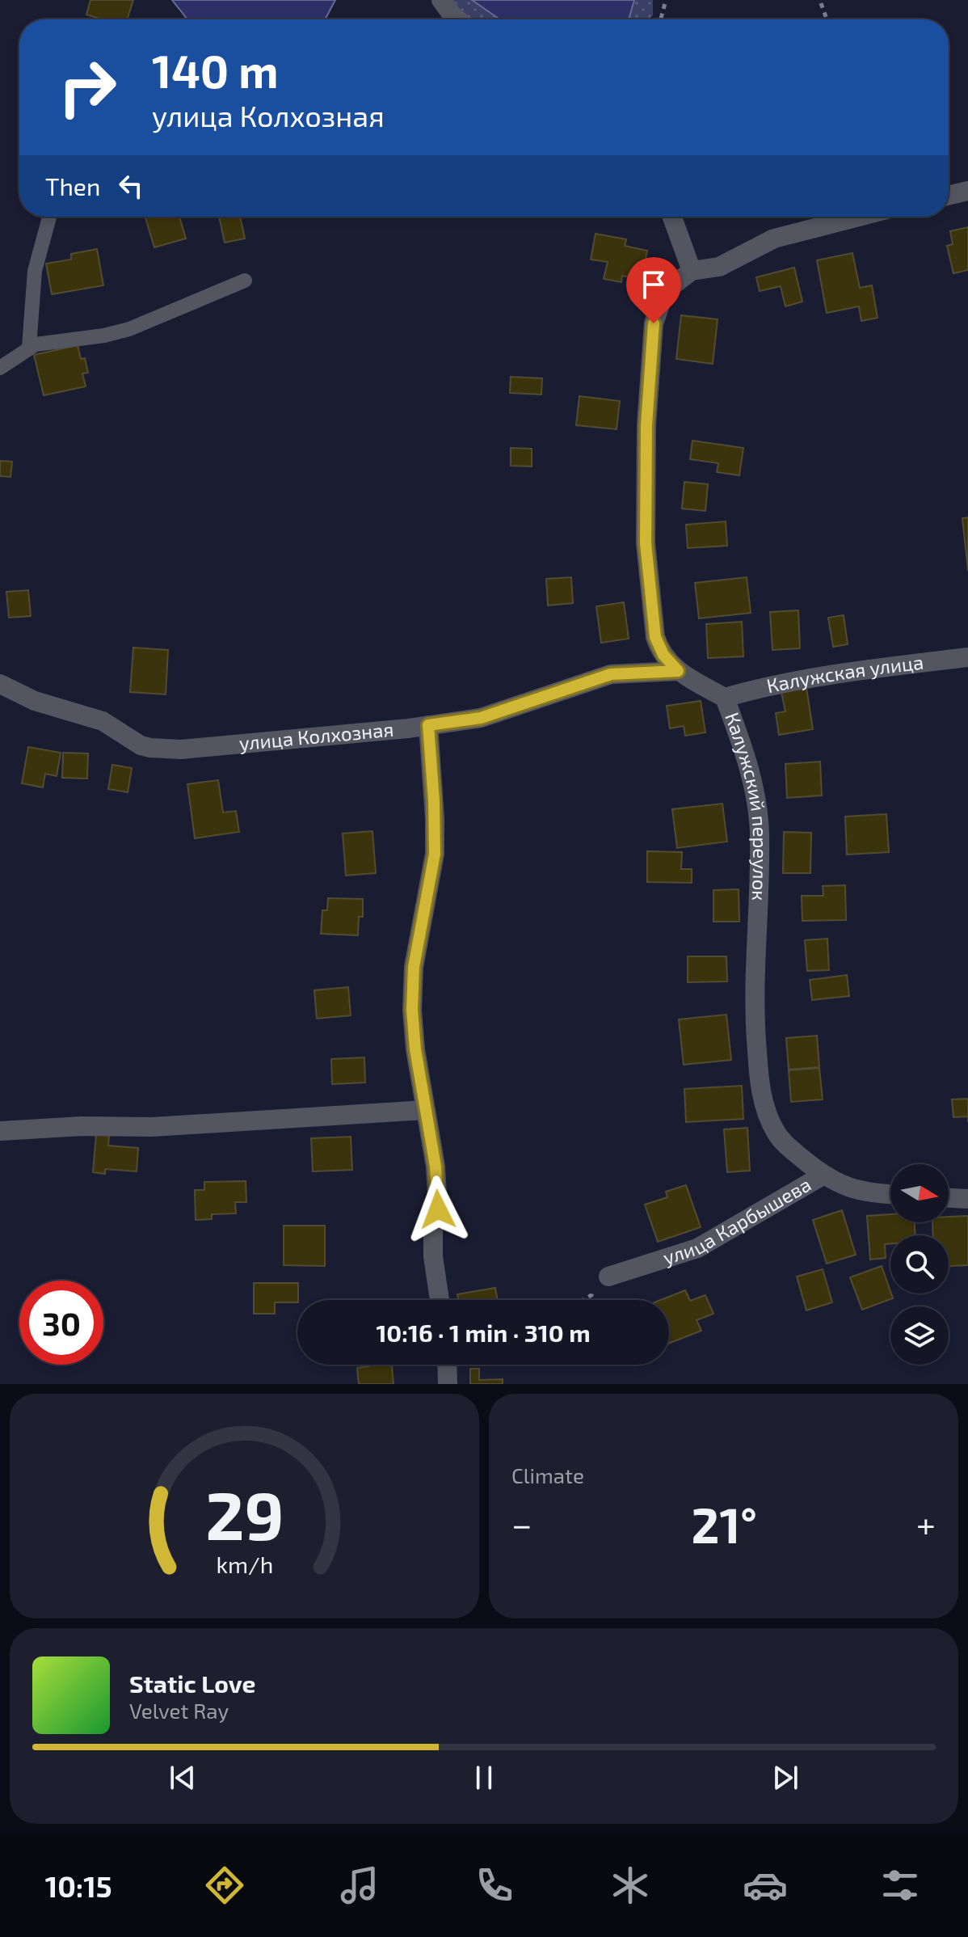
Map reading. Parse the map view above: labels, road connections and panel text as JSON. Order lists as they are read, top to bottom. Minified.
{"streets":{"street":["Калужская улица","улица Колхозная","Калужский переулок","улица Карбышева"]},"crossings":[["Калужская улица","Калужский переулок"],["улица Колхозная","Калужский переулок"],["Калужский переулок","улица Карбышева"]],"north":"right","page":{"turn":["140 m","улица Колхозная"],"then":"Then","limit":"30","trip":"10:16 · 1 min · 310 m","tile":"Climate","heat":["−","21°","+"],"song":["Static Love","Velvet Ray"],"tabs":"10:15","gauge":["29","km/h"]}}
